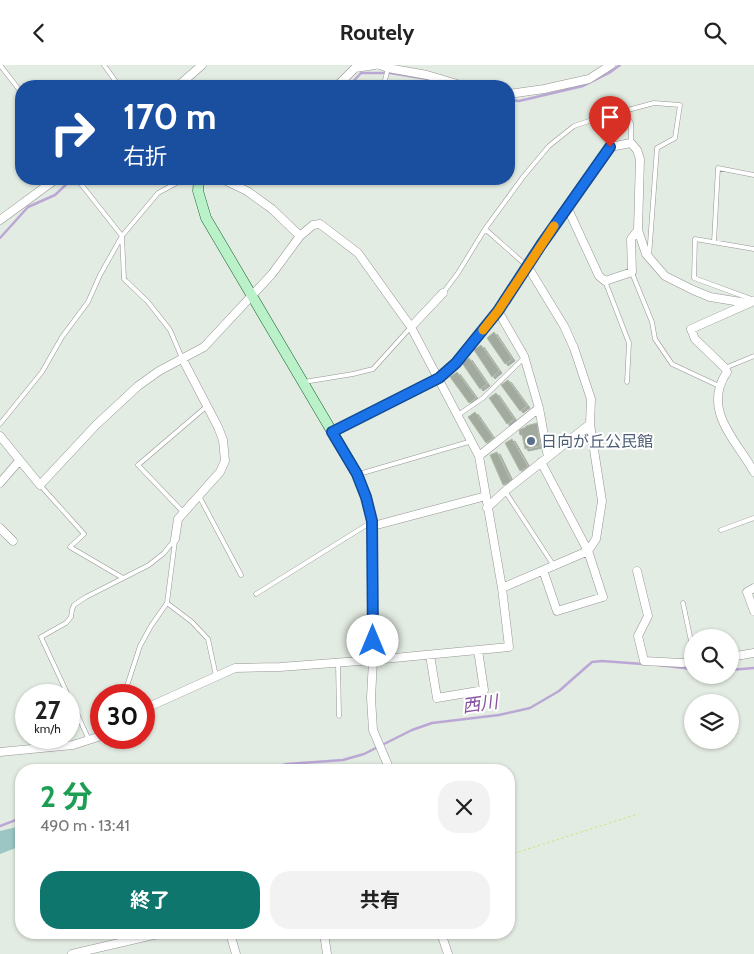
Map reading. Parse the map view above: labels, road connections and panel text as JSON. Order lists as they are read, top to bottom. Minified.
{"water":["西川"],"places":["日向が丘公民館"],"page":{"header":"Routely","turn":["170 m","右折"],"speed":"27 km/h","limit":"30","heading":["2 分","490 m · 13:41"],"buttons":["終了","共有"]}}
